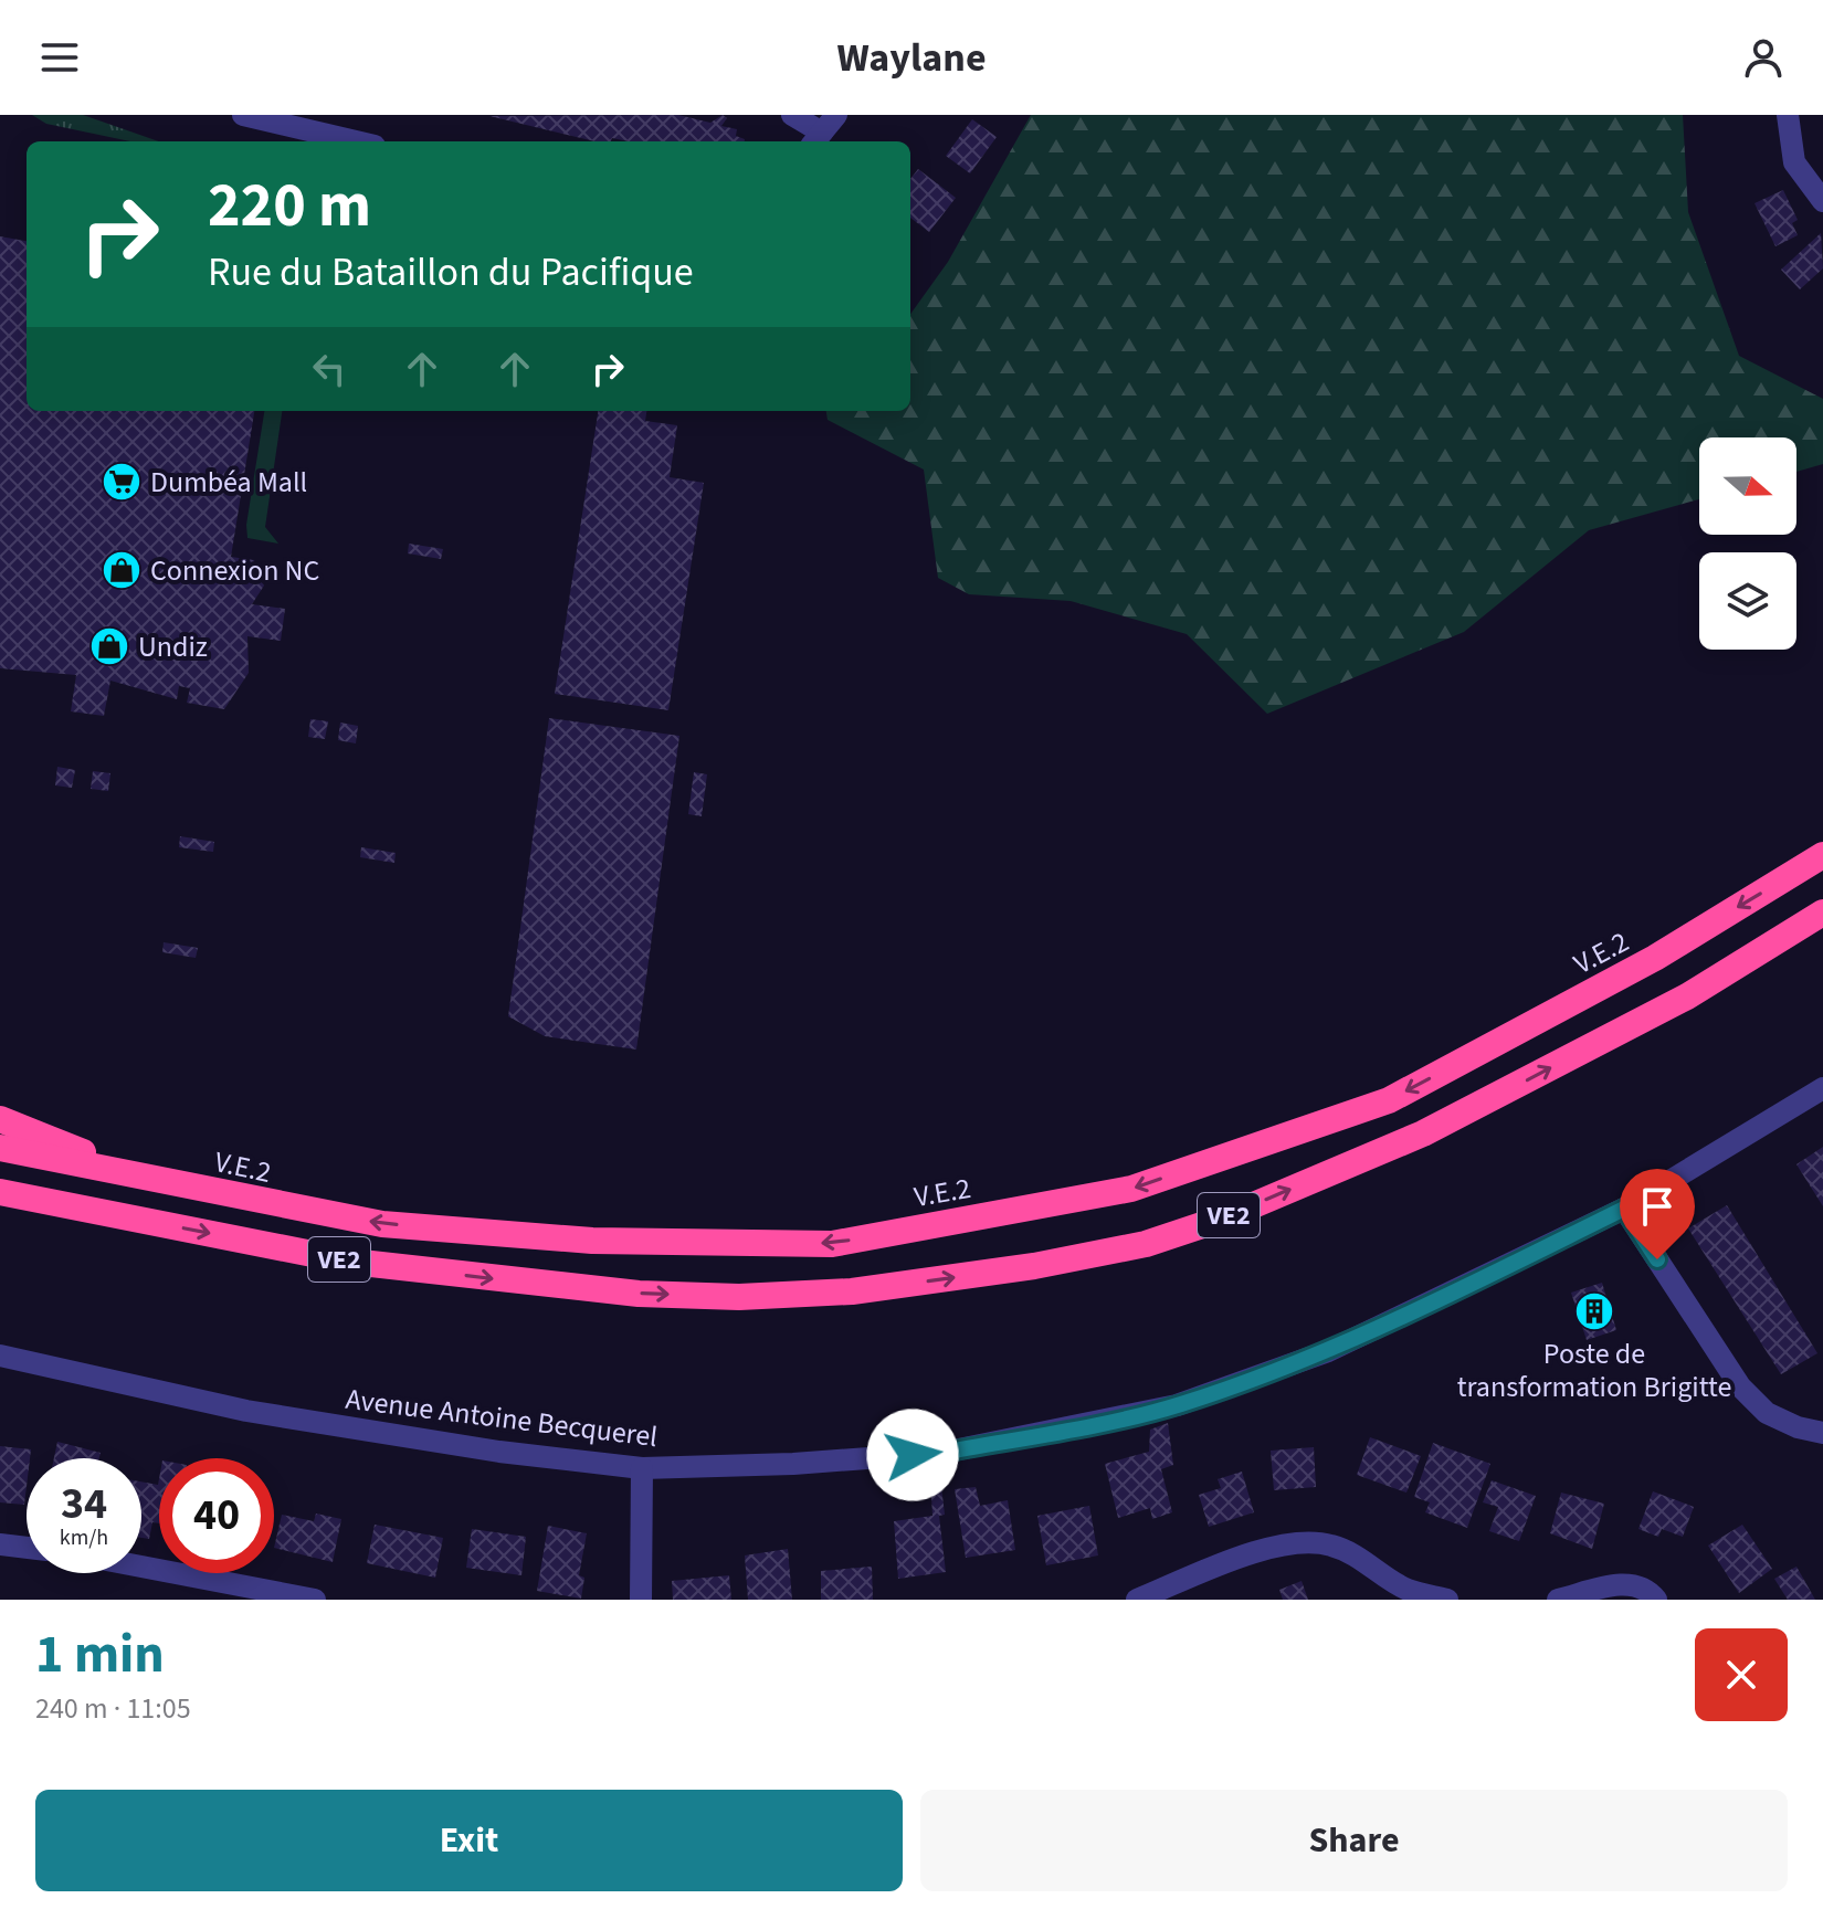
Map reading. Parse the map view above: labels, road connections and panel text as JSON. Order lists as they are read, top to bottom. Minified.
{"streets":{"highway":["V.E.2","VE2"],"street":["Avenue Antoine Becquerel"]},"places":{"supermarket":["Dumbéa Mall"],"shop":["Connexion NC","Undiz"],"building":["Poste de transformation Brigitte"]},"north":"right","page":{"header":"Waylane","turn":["220 m","Rue du Bataillon du Pacifique"],"speed":"34 km/h","limit":"40","heading":["1 min","240 m · 11:05"],"buttons":["Exit","Share"]}}
